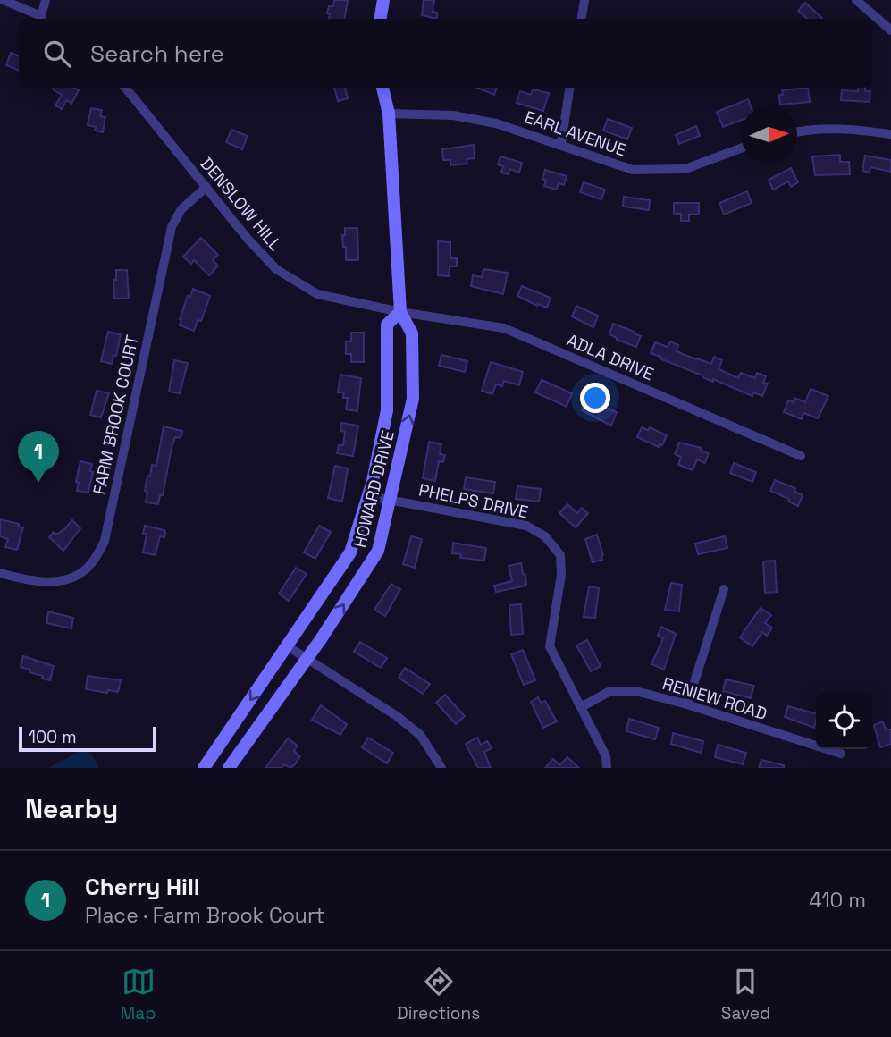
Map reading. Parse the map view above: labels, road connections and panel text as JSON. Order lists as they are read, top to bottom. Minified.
{"streets":{"street":["EARL AVENUE","DENSLOW HILL","ADLA DRIVE","FARM BROOK COURT","HOWARD DRIVE","PHELPS DRIVE","RENIEW ROAD"]},"crossings":[["EARL AVENUE","HOWARD DRIVE"],["DENSLOW HILL","ADLA DRIVE"],["DENSLOW HILL","FARM BROOK COURT"],["DENSLOW HILL","HOWARD DRIVE"],["ADLA DRIVE","HOWARD DRIVE"],["HOWARD DRIVE","PHELPS DRIVE"],["PHELPS DRIVE","RENIEW ROAD"]],"scale_bar":"100 m","north":"right","page":{"search":"Search here","pins":"1","scale":"100 m","heading":"Nearby","list":[{"mark":"1","name":"Cherry Hill","note":"Place · Farm Brook Court","value":"410 m"}],"nav":["Map","Directions","Saved"]}}
